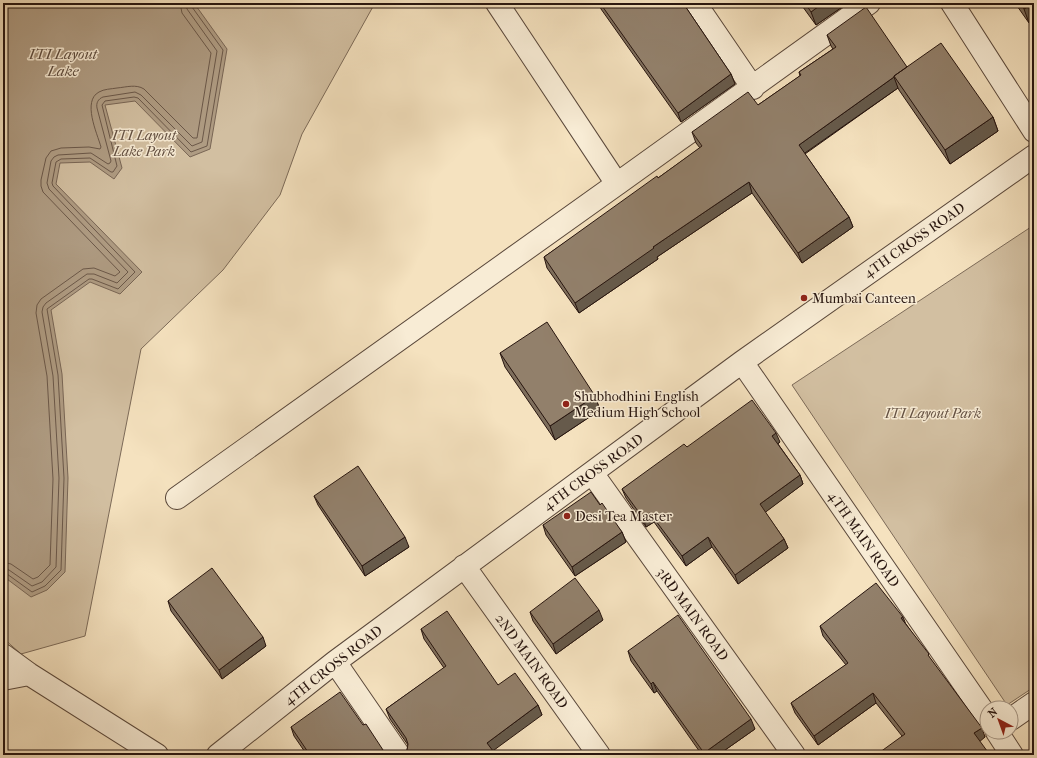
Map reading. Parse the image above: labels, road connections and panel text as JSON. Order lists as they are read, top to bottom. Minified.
{"streets":{"street":["4TH CROSS ROAD","4TH MAIN ROAD","3RD MAIN ROAD","2ND MAIN ROAD"]},"crossings":[["4TH CROSS ROAD","4TH MAIN ROAD"],["4TH CROSS ROAD","3RD MAIN ROAD"],["4TH CROSS ROAD","2ND MAIN ROAD"]],"water":["ITI Layout Lake"],"parks":["ITI Layout Lake Park","ITI Layout Park"],"places":["Mumbai Canteen","Shubhodhini English Medium High School","Desi Tea Master"],"north":"top left"}
